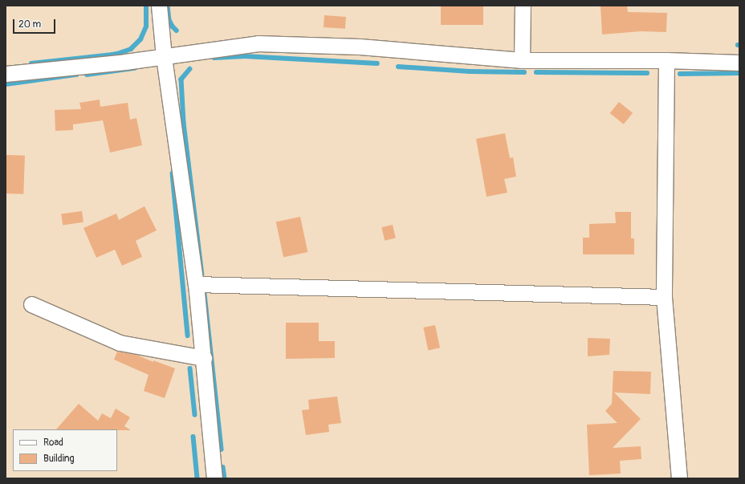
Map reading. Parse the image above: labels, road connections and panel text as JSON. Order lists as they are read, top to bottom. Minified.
{"legend":["Road","Building"],"scale_bar":"20 m"}
